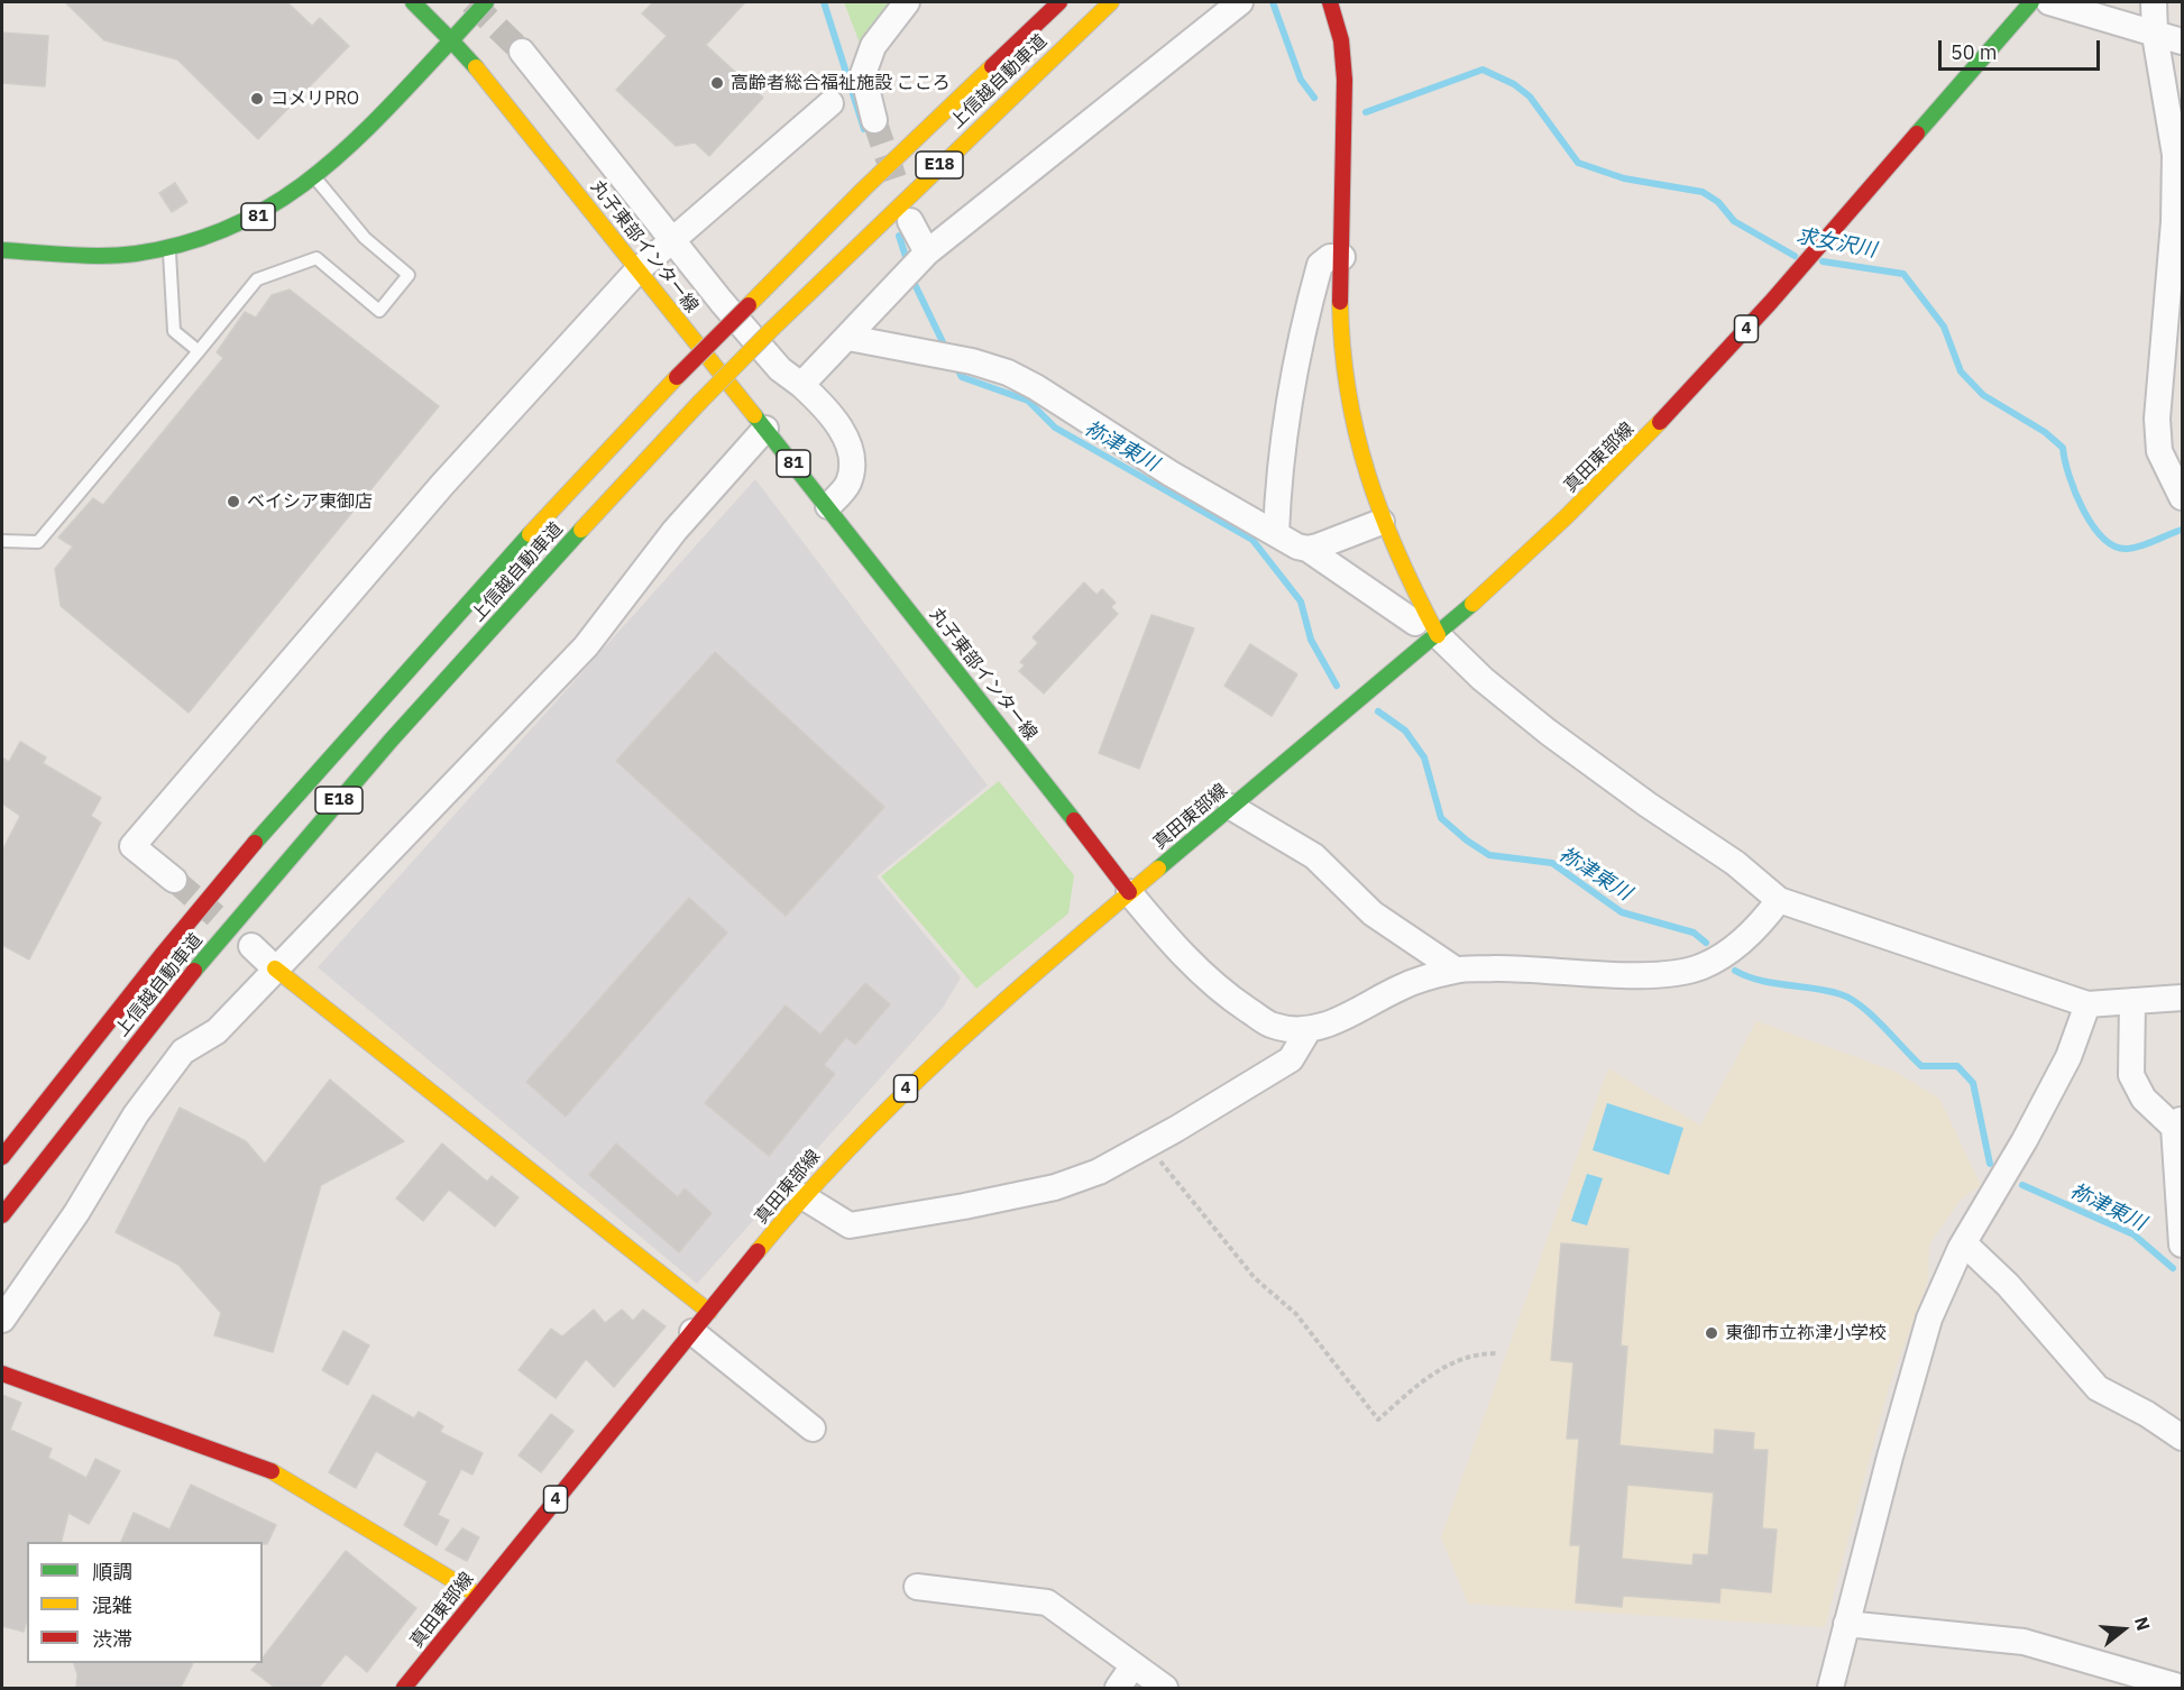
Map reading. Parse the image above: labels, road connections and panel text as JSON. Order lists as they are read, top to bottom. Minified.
{"streets":{"main road":["上信越自動車道","E18","81","丸子東部インター線","4","真田東部線"]},"crossings":[["81","丸子東部インター線"],["丸子東部インター線","真田東部線"]],"water":["求女沢川","祢津東川"],"places":["高齢者総合福祉施設 こころ","コメリPRO","ベイシア東御店","東御市立祢津小学校"],"legend":["順調","混雑","渋滞"],"scale_bar":"50 m","north":"right"}
